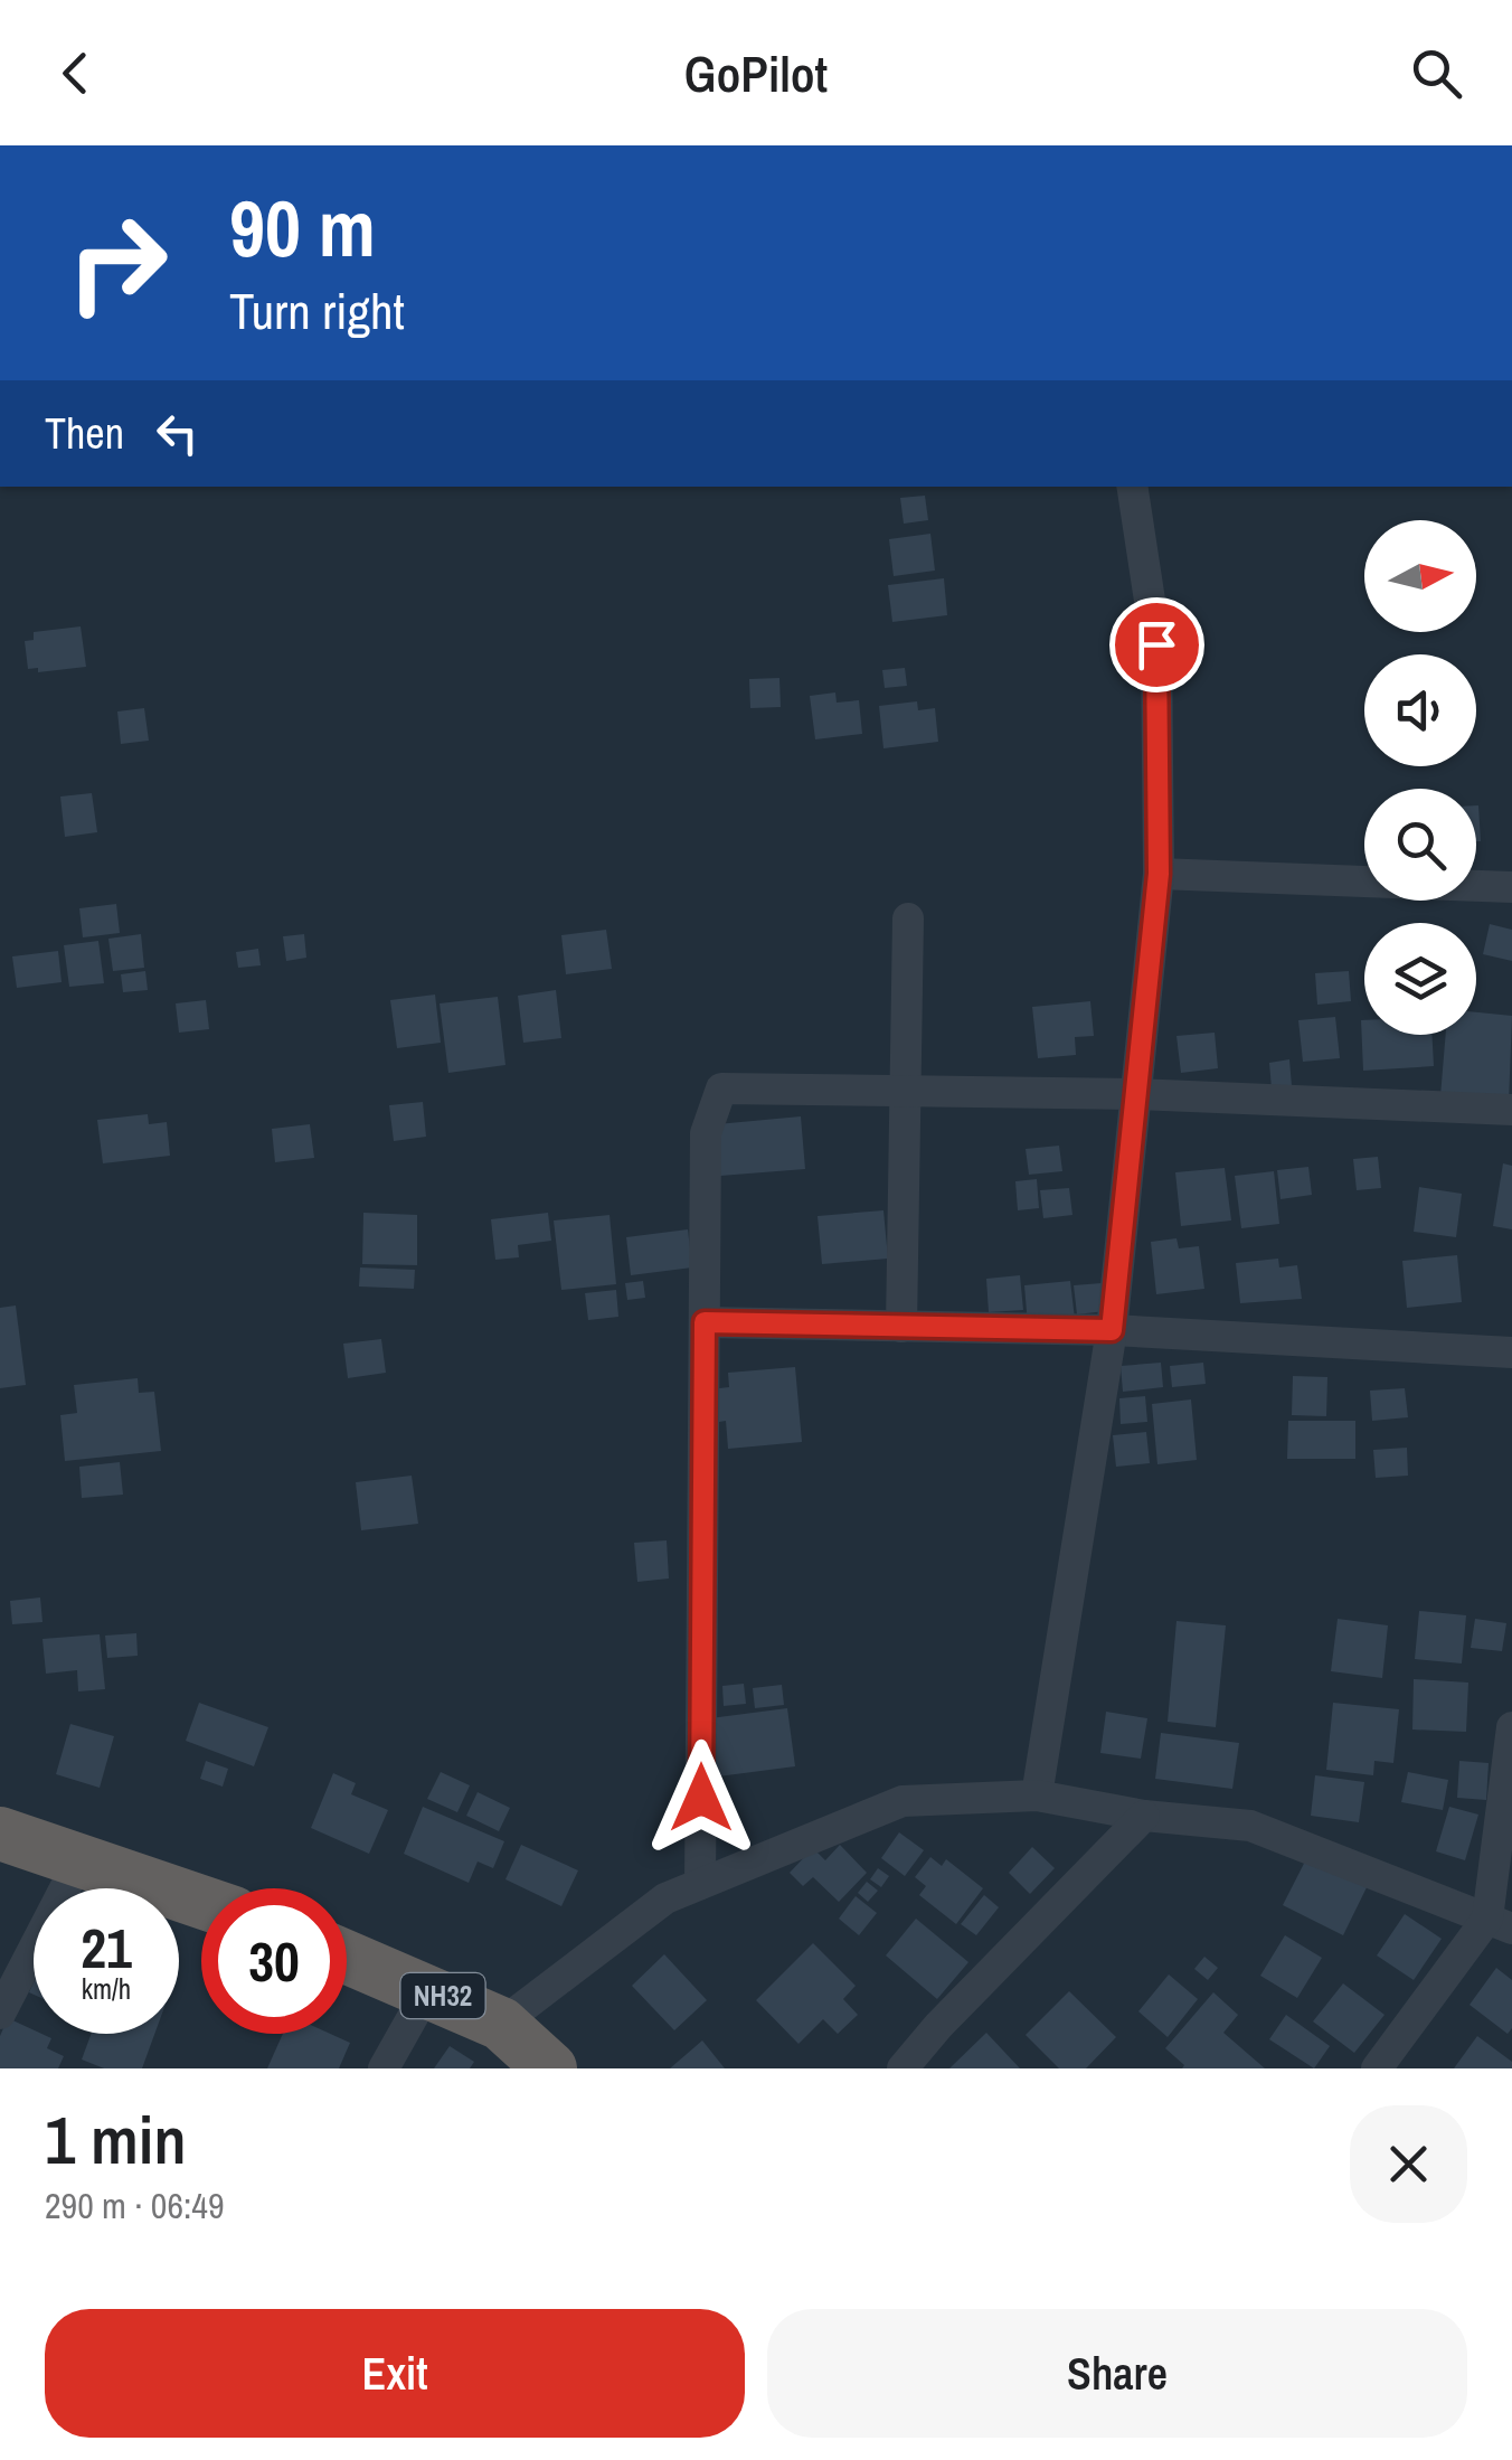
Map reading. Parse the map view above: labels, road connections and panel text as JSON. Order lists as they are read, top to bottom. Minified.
{"streets":{"highway":["NH32"]},"north":"right","page":{"header":"GoPilot","turn":["90 m","Turn right"],"then":"Then","speed":"21 km/h","limit":"30","heading":["1 min","290 m · 06:49"],"buttons":["Exit","Share"]}}
